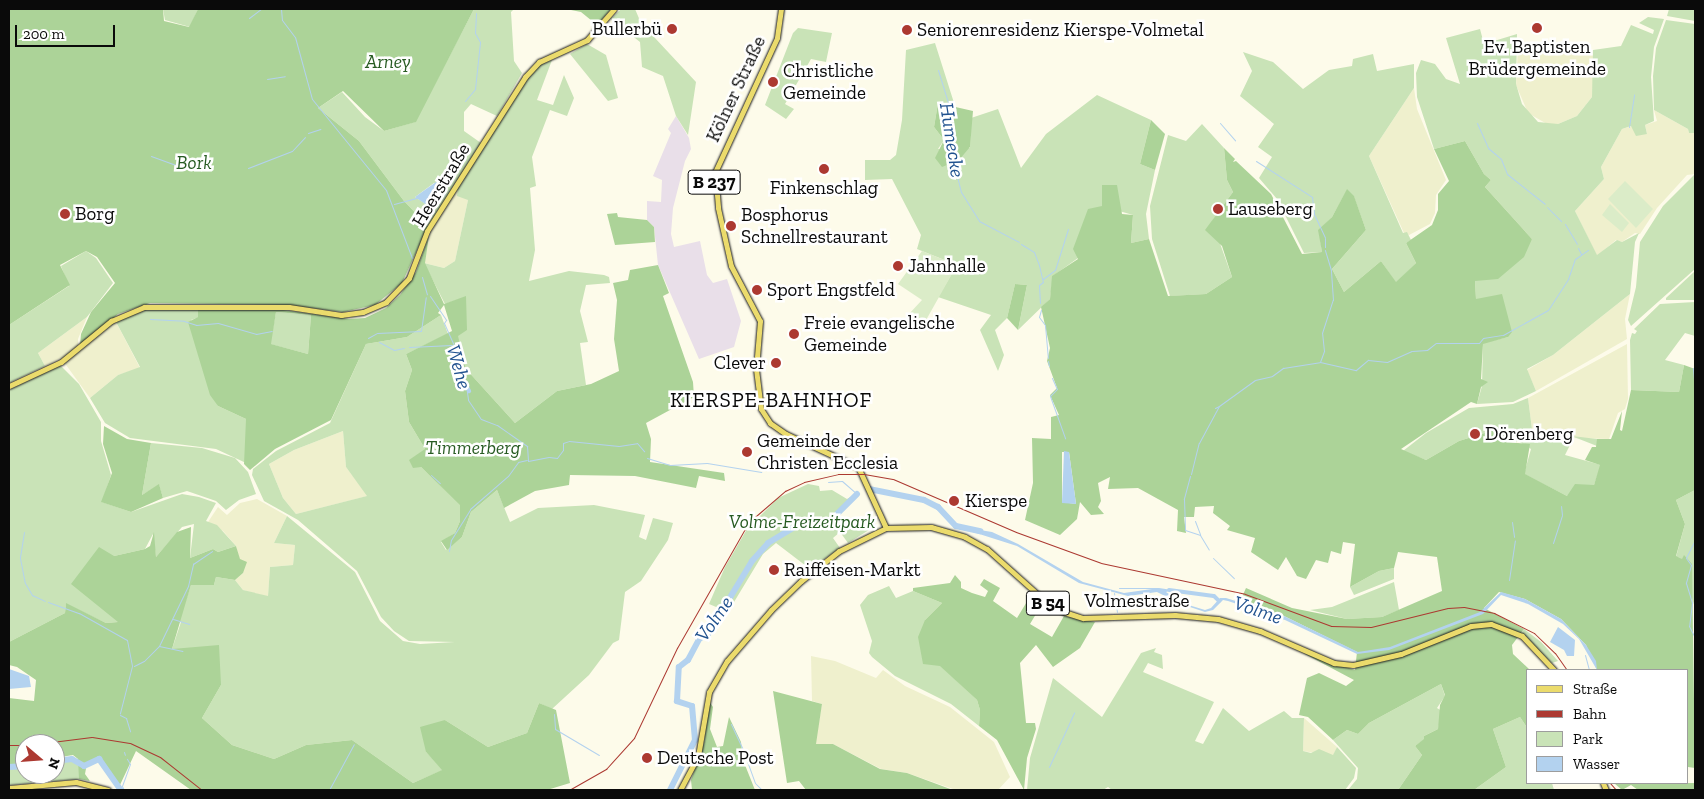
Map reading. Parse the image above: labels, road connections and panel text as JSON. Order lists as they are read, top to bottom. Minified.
{"streets":{"main road":["Kölner Straße","B 237","Heerstraße","Volmestraße","B 54"]},"crossings":[["Kölner Straße","Volmestraße"]],"districts":["KIERSPE-BAHNHOF"],"water":["Humecke","Wehe","Volme"],"parks":["Arney","Bork","Timmerberg","Volme-Freizeitpark"],"places":["Ev. Baptisten Brüdergemeinde","Bullerbü","Seniorenresidenz Kierspe-Volmetal","Christliche Gemeinde","Finkenschlag","Lauseberg","Borg","Bosphorus Schnellrestaurant","Jahnhalle","Sport Engstfeld","Freie evangelische Gemeinde","Clever","Dörenberg","Gemeinde der Christen Ecclesia","Kierspe","Raiffeisen-Markt","Deutsche Post"],"legend":["Straße","Bahn","Park","Wasser"],"scale_bar":"200 m","north":"right"}
